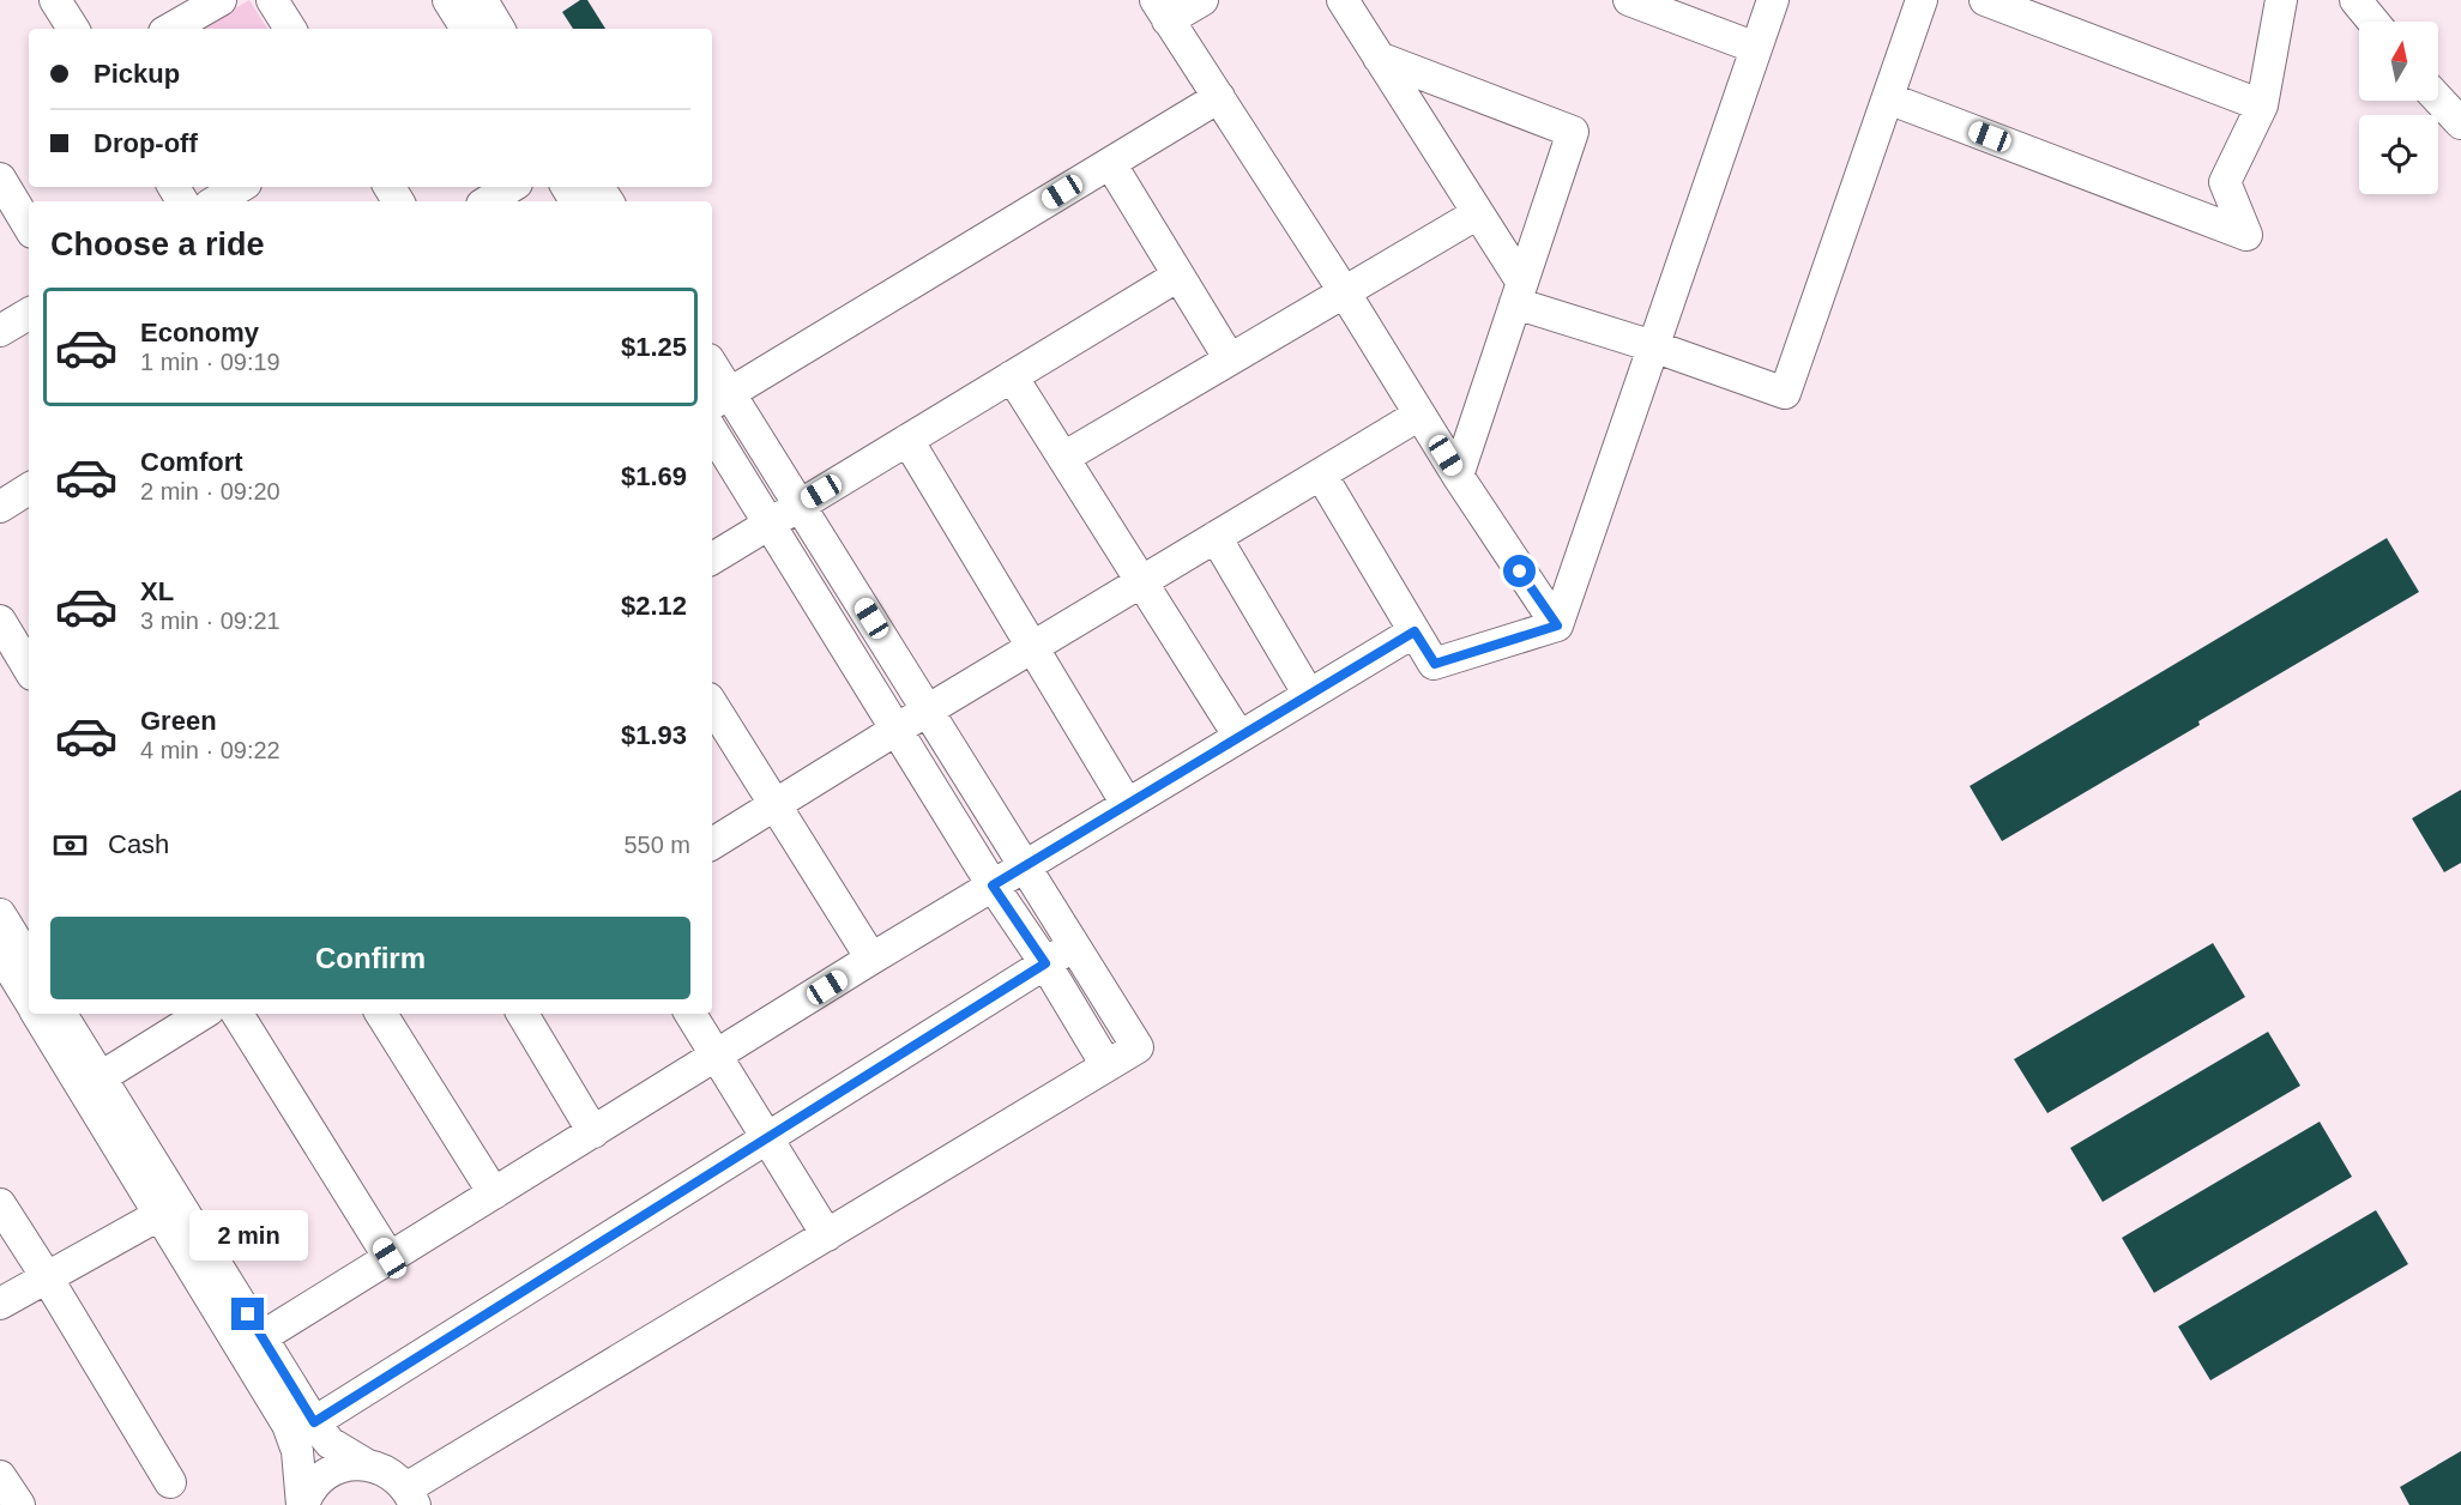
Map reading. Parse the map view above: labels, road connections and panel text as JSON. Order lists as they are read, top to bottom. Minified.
{"north":"top","page":{"banner":["Pickup","Drop-off"],"heading":"Choose a ride","list":[{"name":"Economy","note":"1 min · 09:19","value":"$1.25"},{"name":"Comfort","note":"2 min · 09:20","value":"$1.69"},{"name":"XL","note":"3 min · 09:21","value":"$2.12"},{"name":"Green","note":"4 min · 09:22","value":"$1.93"}],"pay":["Cash","550 m"],"buttons":"Confirm","bubble":"2 min"}}
